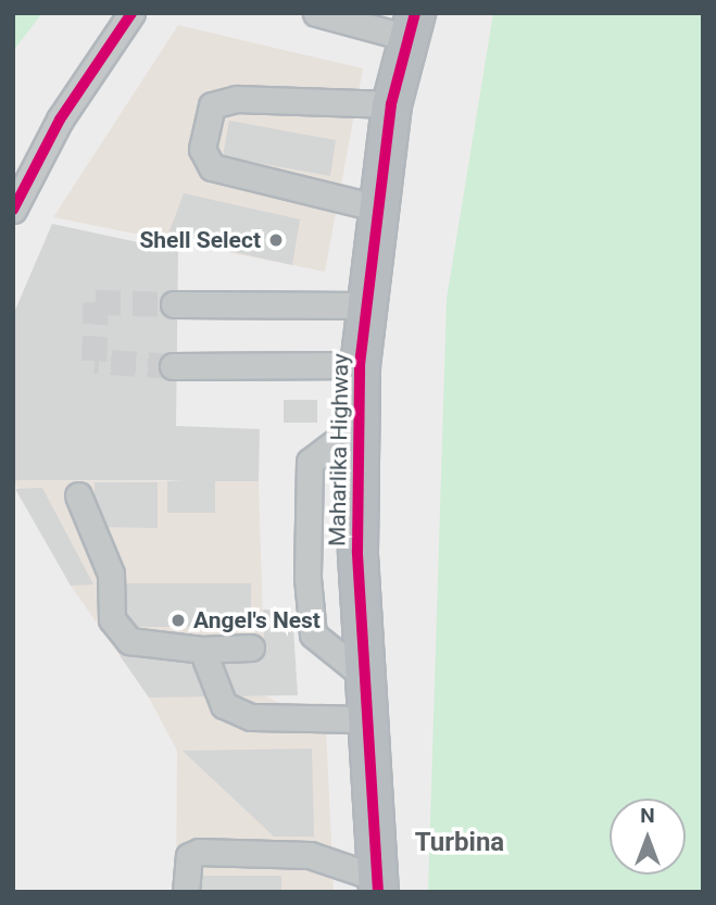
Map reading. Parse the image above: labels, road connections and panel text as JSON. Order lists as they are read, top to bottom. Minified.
{"streets":{"highway":["Maharlika Highway"]},"districts":["Turbina"],"places":["Shell Select","Angel's Nest"],"north":"top"}
